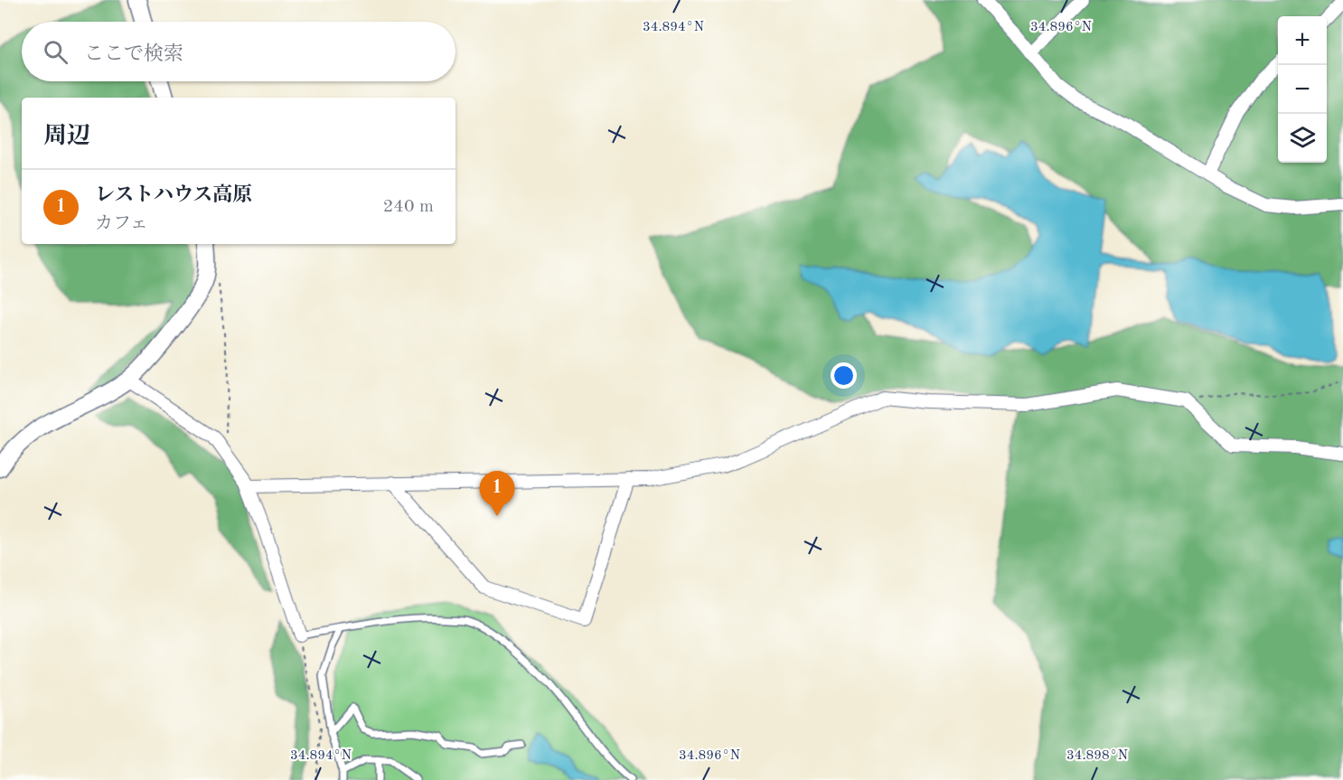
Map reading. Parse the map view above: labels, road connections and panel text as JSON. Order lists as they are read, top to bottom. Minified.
{"page":{"map_buttons":["+","−"],"search":"ここで検索","heading":"周辺","list":[{"mark":"1","name":"レストハウス高原","note":"カフェ","value":"240 m"}],"pins":"1"},"coordinates":["34.894°N","34.896°N","34.898°N"]}
